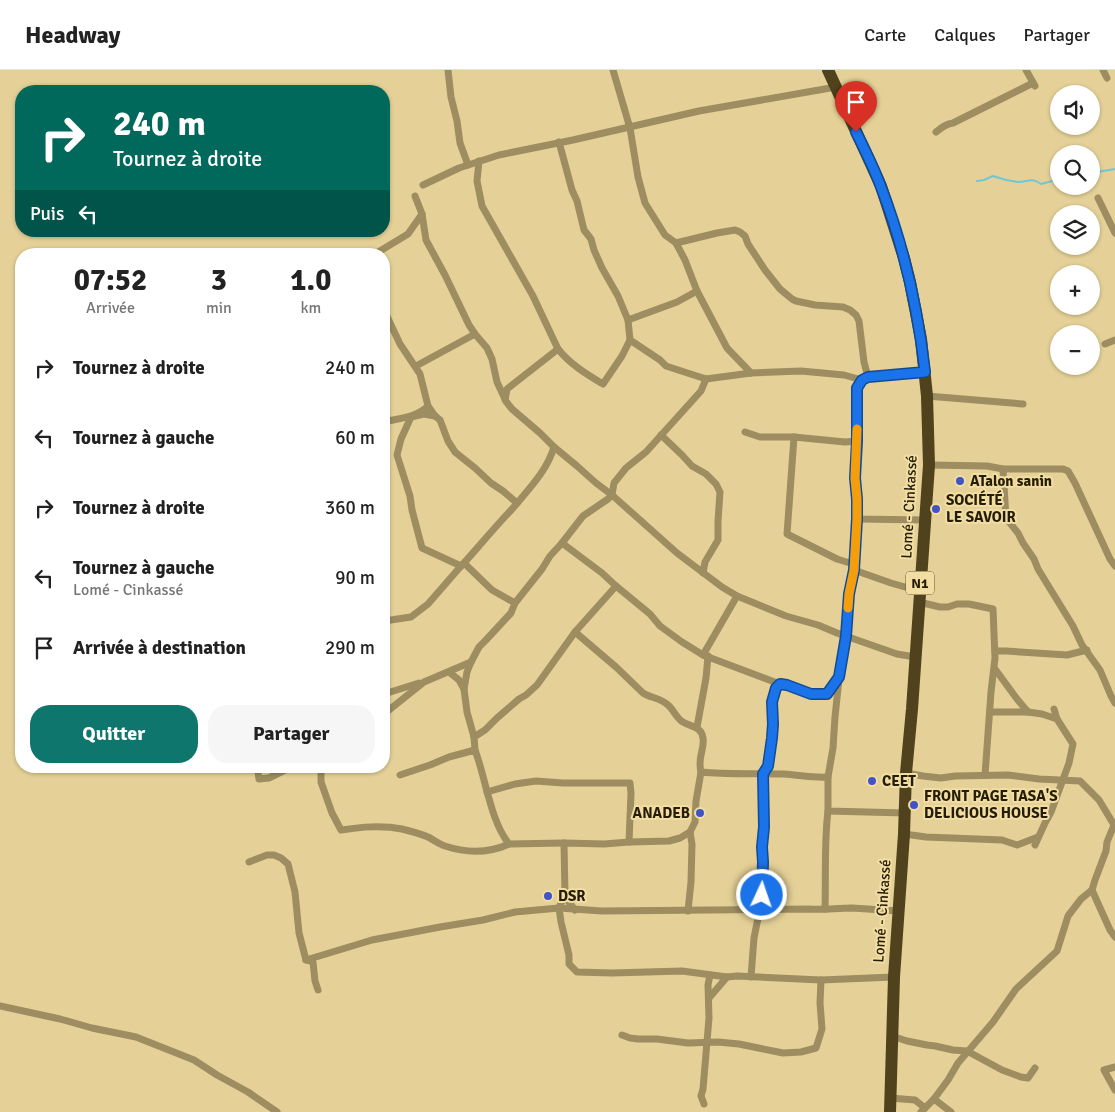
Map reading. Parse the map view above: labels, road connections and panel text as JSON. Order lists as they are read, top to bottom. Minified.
{"streets":{"highway":["Lomé - Cinkassé","N1"]},"places":["ATalon sanin","SOCIÉTÉ LE SAVOIR","CEET","FRONT PAGE TASA'S DELICIOUS HOUSE","ANADEB","DSR"],"page":{"header":"Headway","nav":["Carte","Calques","Partager"],"map_buttons":["+","−"],"turn":["240 m","Tournez à droite"],"then":"Puis","eta":["07:52","Arrivée","3","min","1.0","km"],"list":[{"name":"Tournez à droite","value":"240 m"},{"name":"Tournez à gauche","value":"60 m"},{"name":"Tournez à droite","value":"360 m"},{"name":"Tournez à gauche","note":"Lomé - Cinkassé","value":"90 m"},{"name":"Arrivée à destination","value":"290 m"}],"buttons":["Quitter","Partager"]}}
